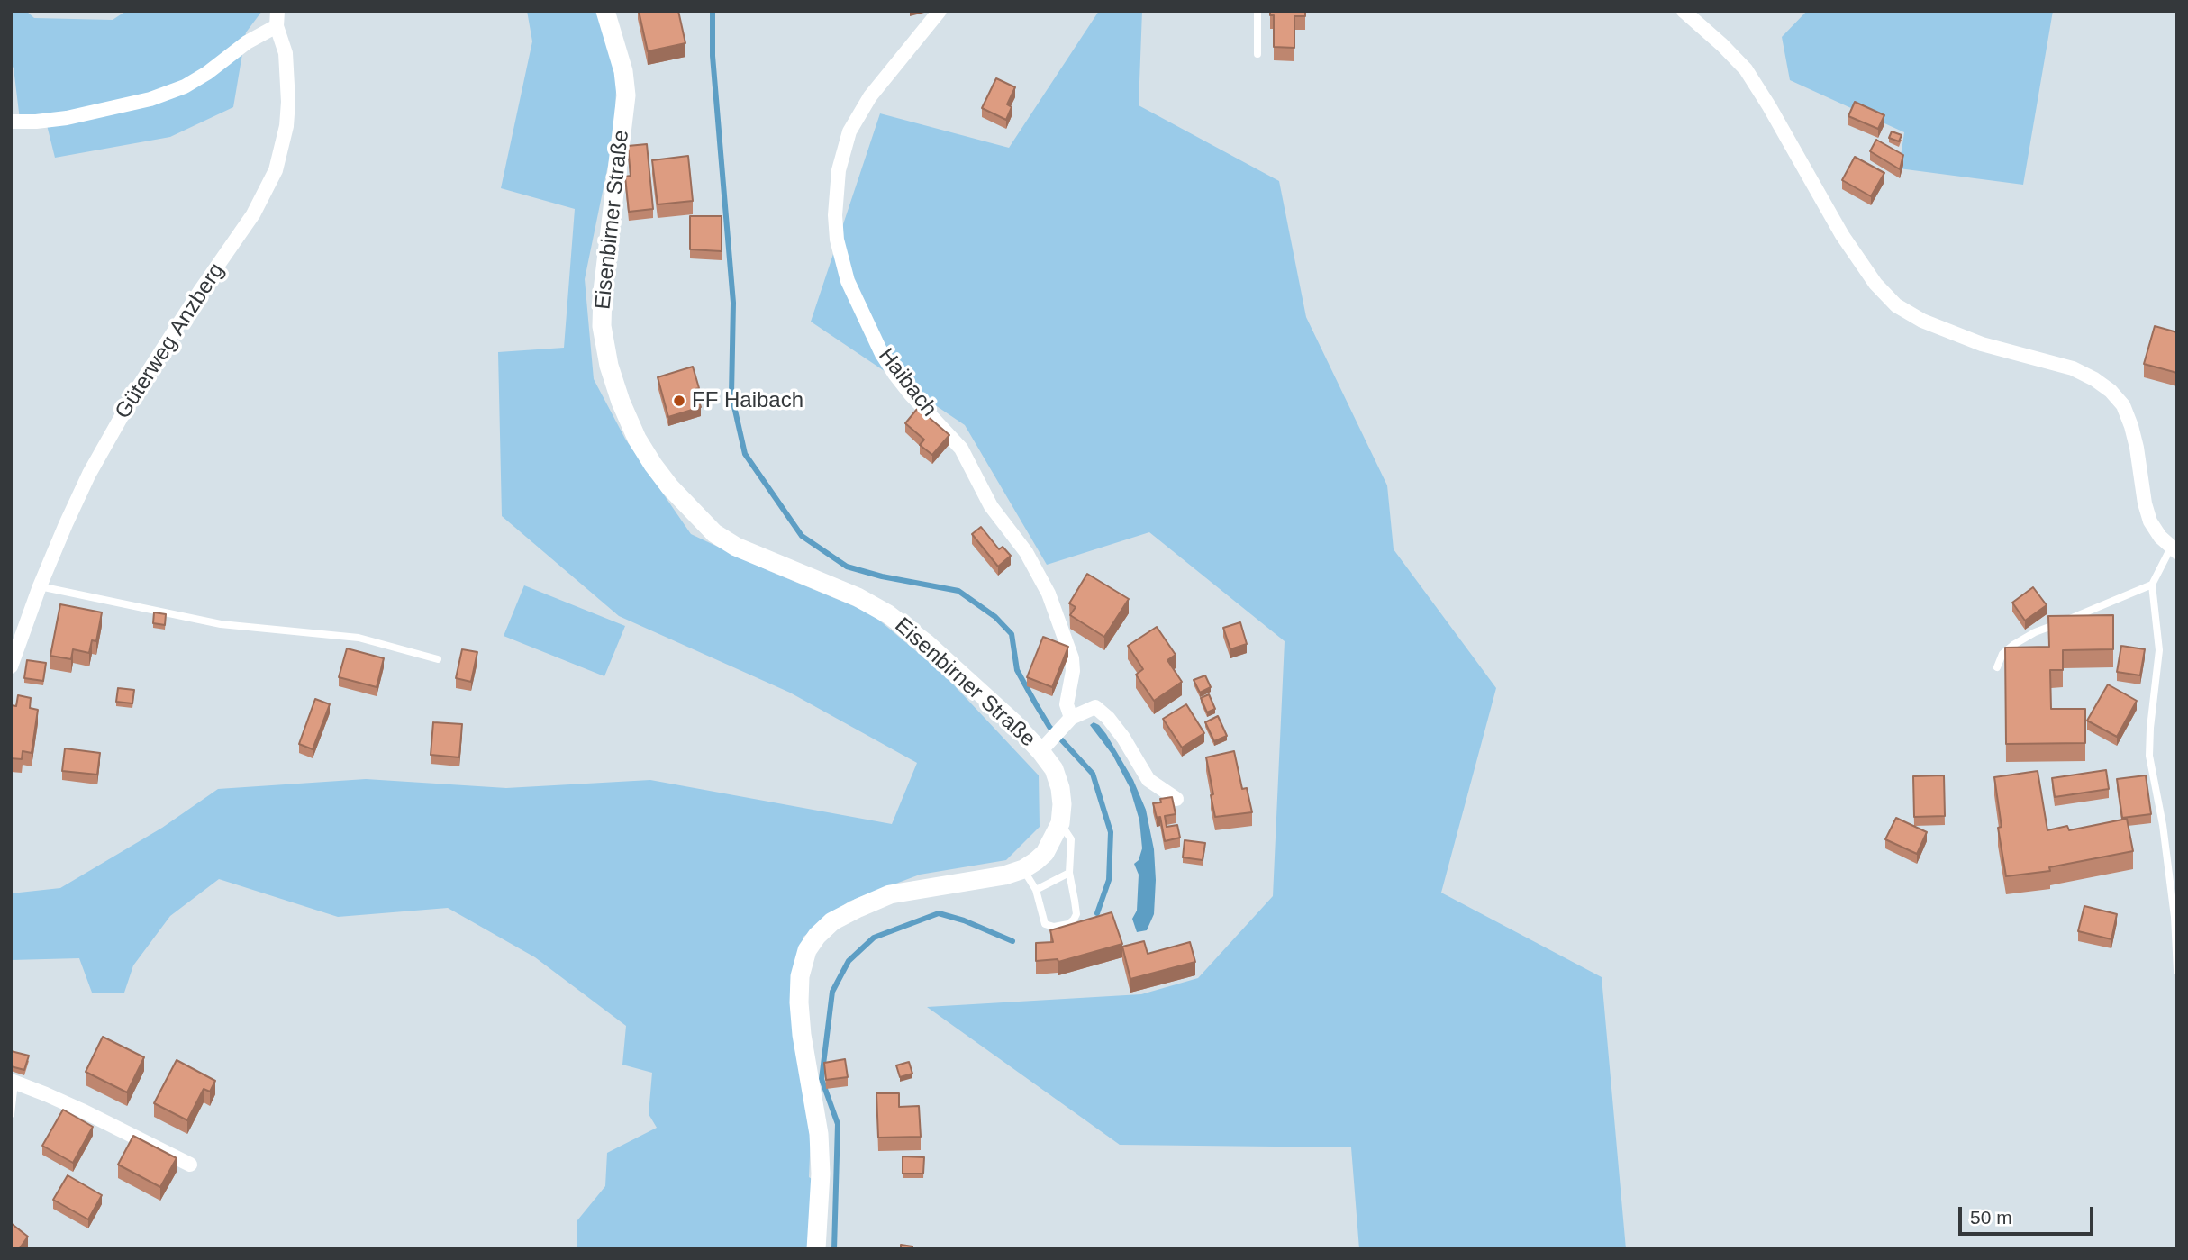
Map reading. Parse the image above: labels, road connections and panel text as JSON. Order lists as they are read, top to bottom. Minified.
{"streets":{"main road":["Eisenbirner Straße"],"street":["Güterweg Anzberg","Haibach"]},"places":["FF Haibach"],"scale_bar":"50 m"}
